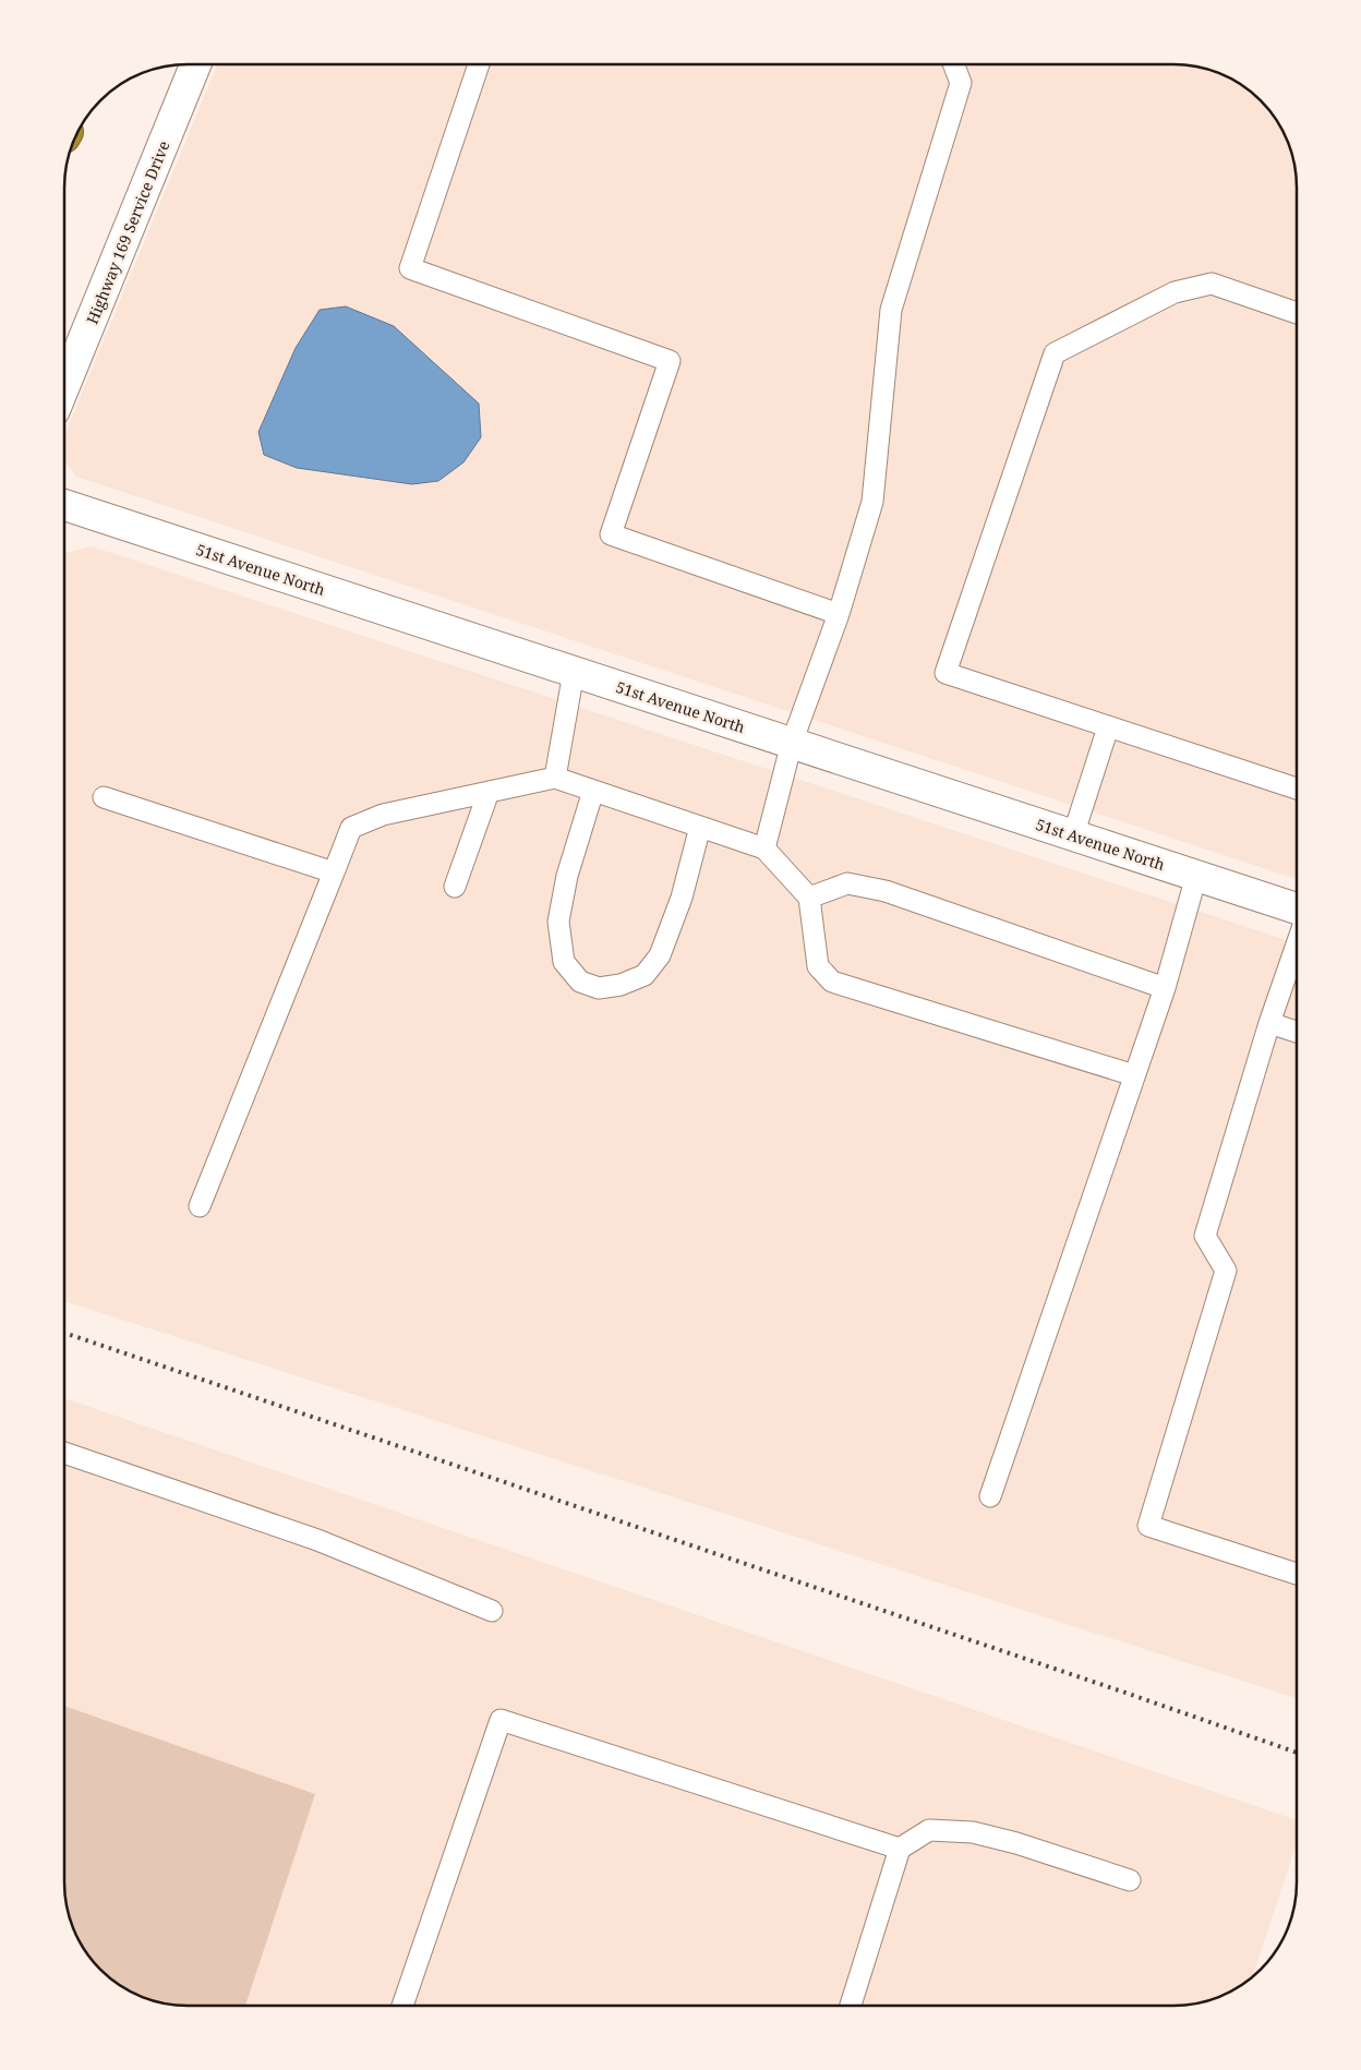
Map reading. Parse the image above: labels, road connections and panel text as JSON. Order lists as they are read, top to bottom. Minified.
{"streets":{"street":["Highway 169 Service Drive","51st Avenue North"]}}
